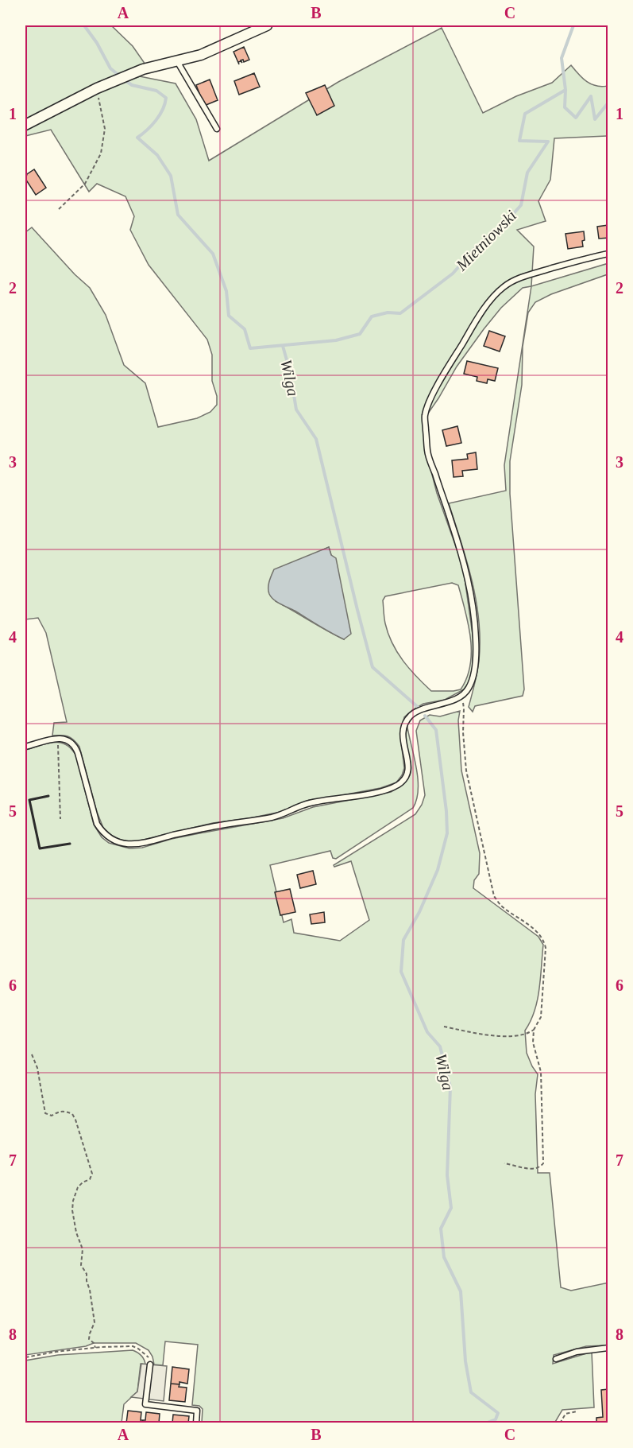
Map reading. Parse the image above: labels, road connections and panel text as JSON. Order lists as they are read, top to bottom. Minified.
{"water":["Mietniowski","Wilga"],"grid":{"columns":["A","B","C"],"rows":["1","2","3","4","5","6","7","8"]}}
